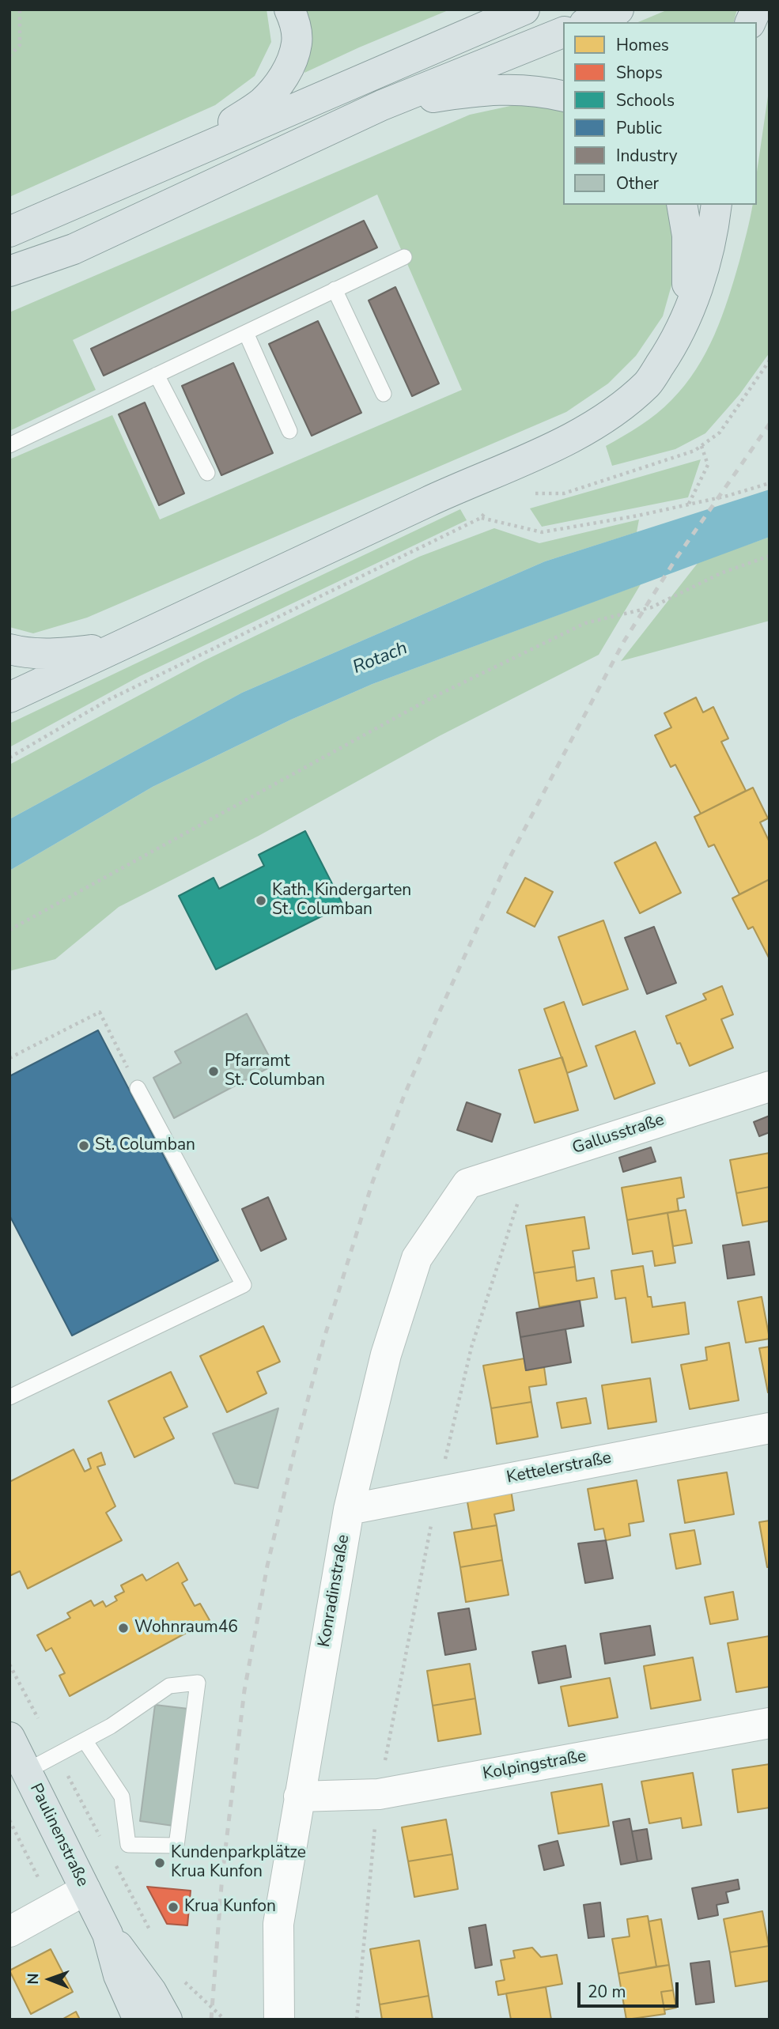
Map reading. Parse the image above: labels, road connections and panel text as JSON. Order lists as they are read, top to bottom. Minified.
{"streets":{"main road":["Paulinenstraße"],"street":["Gallusstraße","Kettelerstraße","Konradinstraße","Kolpingstraße"]},"crossings":[["Gallusstraße","Konradinstraße"],["Kettelerstraße","Konradinstraße"],["Konradinstraße","Kolpingstraße"]],"water":["Rotach"],"places":["Kath. Kindergarten St. Columban","Pfarramt St. Columban","St. Columban","Wohnraum46","Kundenparkplätze Krua Kunfon","Krua Kunfon"],"legend":["Homes","Shops","Schools","Public","Industry","Other"],"scale_bar":"20 m","north":"left"}
